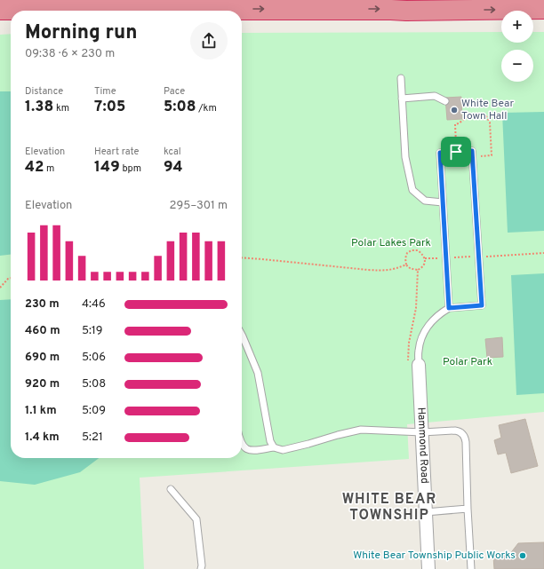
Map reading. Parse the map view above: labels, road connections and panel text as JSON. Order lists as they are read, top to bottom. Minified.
{"streets":{"street":["Hammond Road"]},"districts":["WHITE BEAR TOWNSHIP"],"parks":["Polar Lakes Park","Polar Park"],"places":["White Bear Town Hall","White Bear Township Public Works"],"page":{"map_buttons":["+","−"],"heading":["Morning run","09:38 · 6 × 230 m"],"stats":[["Distance","1.38 km"],["Time","7:05"],["Pace","5:08 /km"],["Elevation","42 m"],["Heart rate","149 bpm"],["kcal","94"]],"chart":["Elevation","295–301 m"],"list":[{"name":"230 m","note":"4:46"},{"name":"460 m","note":"5:19"},{"name":"690 m","note":"5:06"},{"name":"920 m","note":"5:08"},{"name":"1.1 km","note":"5:09"},{"name":"1.4 km","note":"5:21"}]}}
